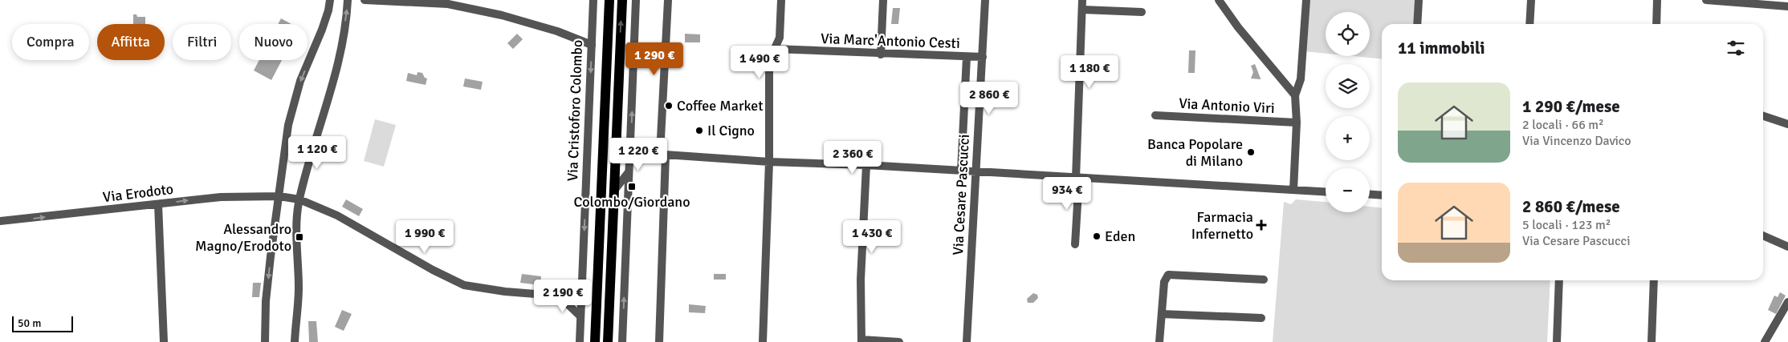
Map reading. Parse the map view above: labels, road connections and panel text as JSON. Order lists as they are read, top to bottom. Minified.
{"streets":{"main road":["Via Cristoforo Colombo"],"street":["Via Marc'Antonio Cesti","Via Antonio Viri","Via Erodoto","Via Cesare Pascucci"]},"crossings":[["Via Marc'Antonio Cesti","Via Cesare Pascucci"]],"one_way":["Via Erodoto"],"places":{"other":["Coffee Market","Il Cigno","Banca Popolare di Milano","Eden"],"transit":["Colombo/Giordano","Alessandro Magno/Erodoto"],"health":["Farmacia Infernetto"]},"scale_bar":"50 m","page":{"map_buttons":["+","−"],"chip":["Compra","Affitta","Filtri","Nuovo"],"heading":"11 immobili","price":["1 290 €","1 490 €","1 180 €","2 860 €","1 120 €","1 220 €","2 360 €","934 €","1 990 €","1 430 €","2 190 €"],"list":[{"name":"1 290 €/mese","note":"2 locali · 66 m² · Via Vincenzo Davico"},{"name":"2 860 €/mese","note":"5 locali · 123 m² · Via Cesare Pascucci"}],"scale":"50 m"}}
